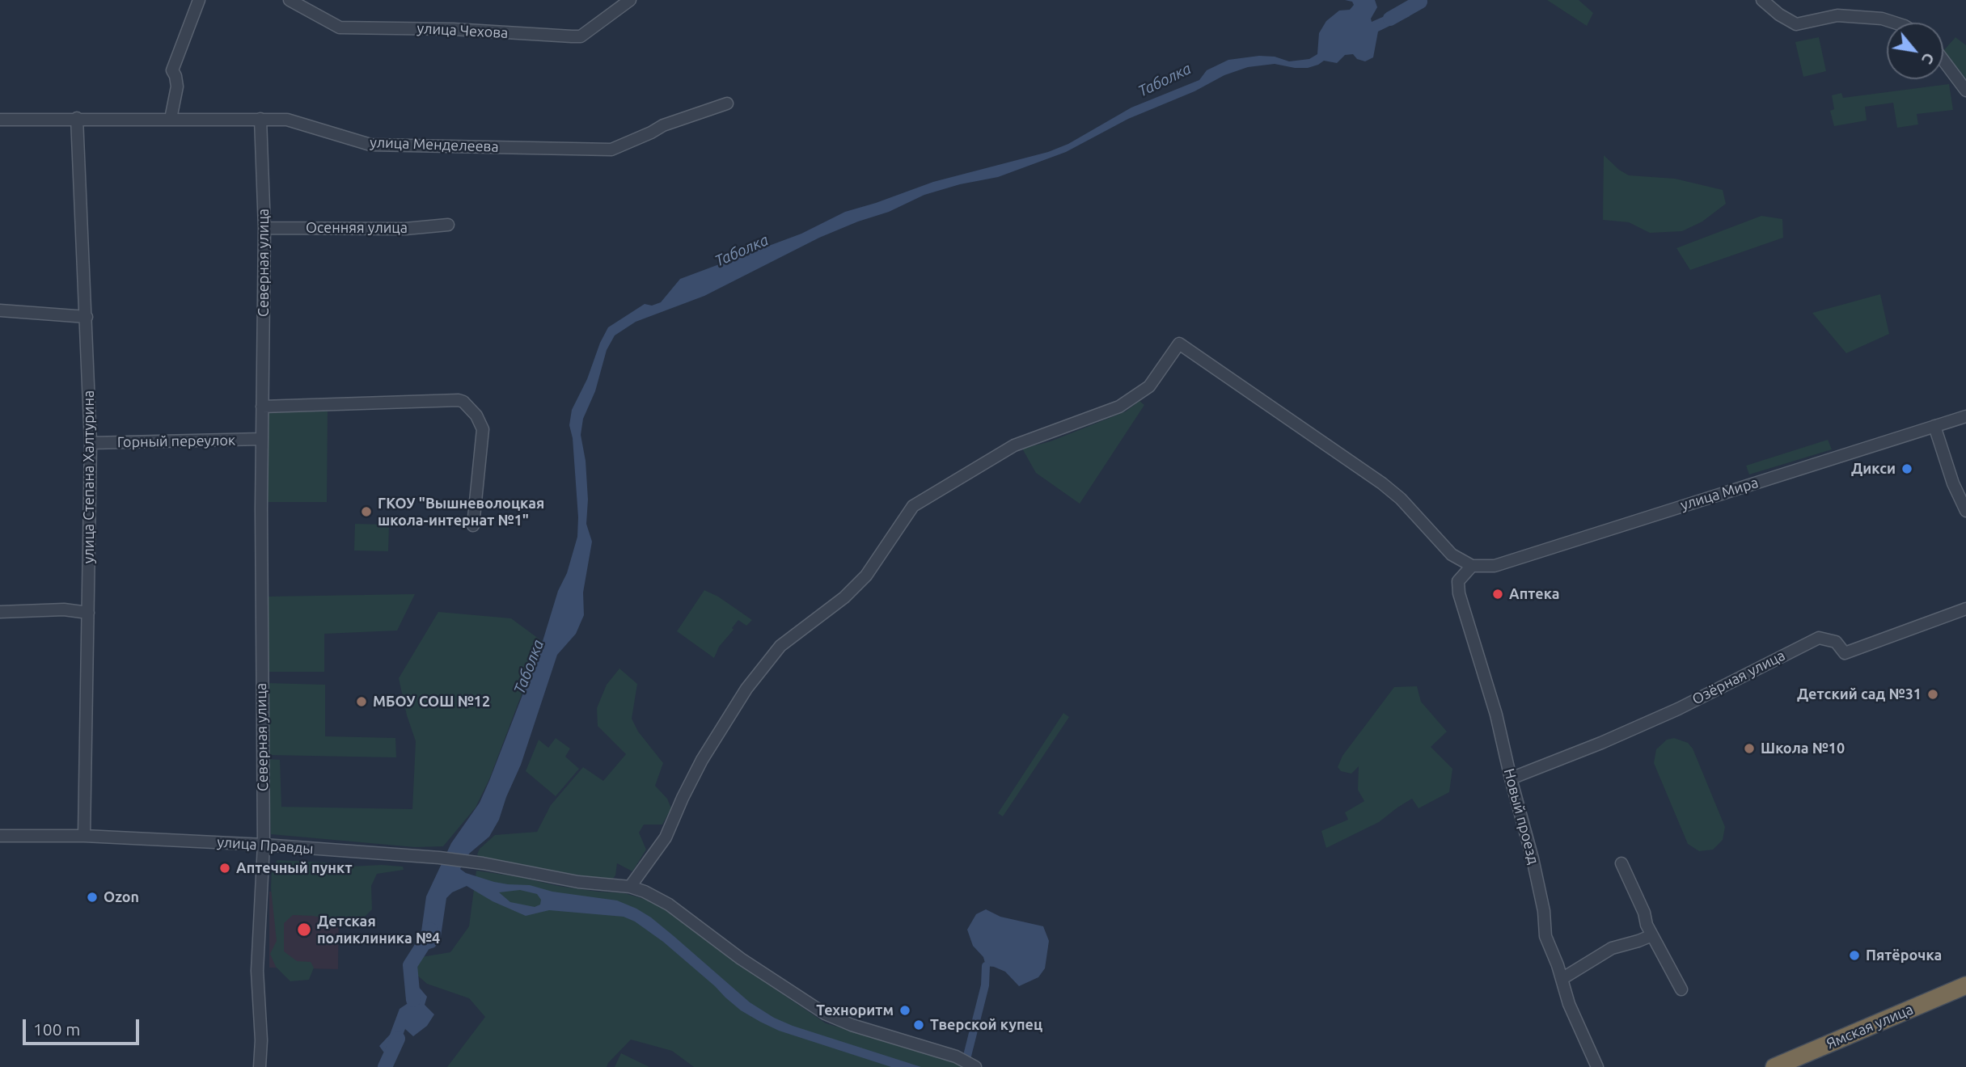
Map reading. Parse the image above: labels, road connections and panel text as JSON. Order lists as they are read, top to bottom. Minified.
{"streets":{"highway":["Ямская улица"],"street":["улица Чехова","улица Менделеева","Осенняя улица","Северная улица","Горный переулок","улица Степана Халтурина","улица Мира","Озёрная улица","Новый проезд","улица Правды"]},"crossings":[["улица Менделеева","Северная улица"],["улица Менделеева","улица Степана Халтурина"],["Осенняя улица","Северная улица"],["Северная улица","Горный переулок"],["Северная улица","улица Правды"],["Горный переулок","улица Степана Халтурина"],["улица Степана Халтурина","улица Правды"],["улица Мира","Новый проезд"],["Озёрная улица","Новый проезд"]],"water":["Таболка"],"places":["Дикси","ГКОУ \"Вышневолоцкая школа-интернат №1\"","Аптека","Детский сад №31","МБОУ СОШ №12","Школа №10","Аптечный пункт","Ozon","Детская поликлиника №4","Пятёрочка","Техноритм","Тверской купец"],"scale_bar":"100 m","north":"bottom right"}
